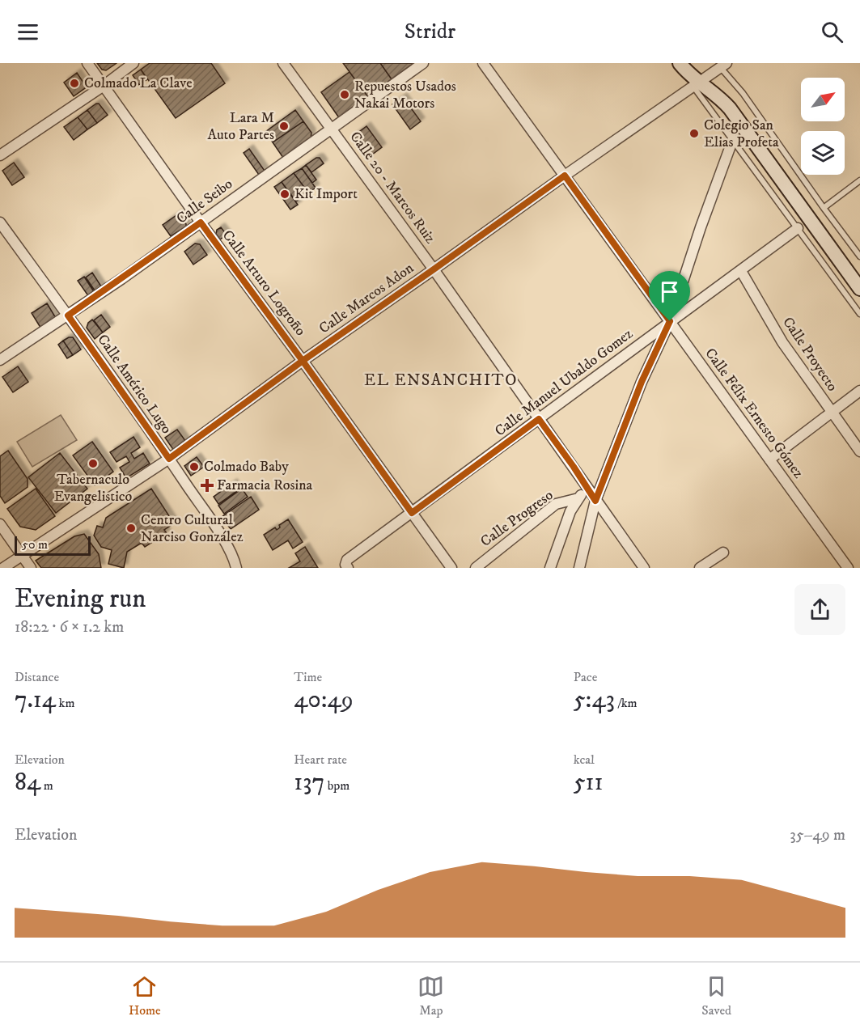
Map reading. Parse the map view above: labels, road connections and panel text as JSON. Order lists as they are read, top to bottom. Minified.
{"streets":{"street":["Calle 20 - Marcos Ruiz","Calle Seibo","Calle Arturo Logroño","Calle Marcos Adon","Calle Proyecto","Calle Manuel Ubaldo Gomez","Calle Américo Lugo","Calle Félix Ernesto Gómez","Calle Progreso"]},"crossings":[["Calle 20 - Marcos Ruiz","Calle Seibo"],["Calle 20 - Marcos Ruiz","Calle Marcos Adon"],["Calle 20 - Marcos Ruiz","Calle Manuel Ubaldo Gomez"],["Calle Seibo","Calle Arturo Logroño"],["Calle Seibo","Calle Américo Lugo"],["Calle Arturo Logroño","Calle Marcos Adon"],["Calle Arturo Logroño","Calle Manuel Ubaldo Gomez"],["Calle Marcos Adon","Calle Américo Lugo"],["Calle Marcos Adon","Calle Félix Ernesto Gómez"],["Calle Proyecto","Calle Manuel Ubaldo Gomez"],["Calle Manuel Ubaldo Gomez","Calle Félix Ernesto Gómez"]],"districts":["EL ENSANCHITO"],"places":{"other":["Colmado La Clave","Repuestos Usados Nakai Motors","Lara M Auto Partes","Colegio San Elias Profeta","Kit Import","Tabernaculo Evangelistico","Colmado Baby","Centro Cultural Narciso González"],"health":["Farmacia Rosina"]},"scale_bar":"50 m","north":"top right","page":{"header":"Stridr","scale":"50 m","heading":["Evening run","18:22 · 6 × 1.2 km"],"stats":[["Distance","7.14 km"],["Time","40:49"],["Pace","5:43 /km"],["Elevation","84 m"],["Heart rate","137 bpm"],["kcal","511"]],"chart":["Elevation","35–49 m"],"tabs":["Home","Map","Saved"]}}
